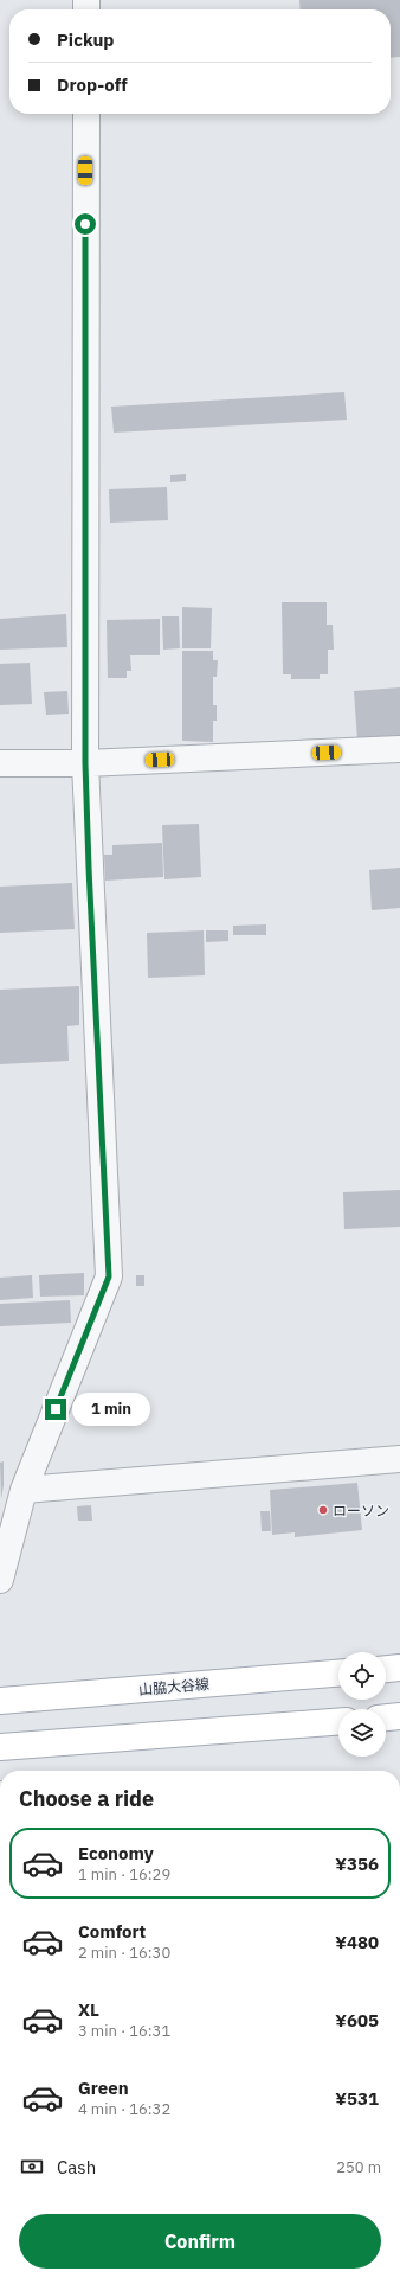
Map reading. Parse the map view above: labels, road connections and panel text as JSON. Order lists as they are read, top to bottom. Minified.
{"streets":{"main road":["山脇大谷線"]},"places":["ローソン"],"page":{"banner":["Pickup","Drop-off"],"bubble":"1 min","heading":"Choose a ride","list":[{"name":"Economy","note":"1 min · 16:29","value":"¥356"},{"name":"Comfort","note":"2 min · 16:30","value":"¥480"},{"name":"XL","note":"3 min · 16:31","value":"¥605"},{"name":"Green","note":"4 min · 16:32","value":"¥531"}],"pay":["Cash","250 m"],"buttons":"Confirm"}}
